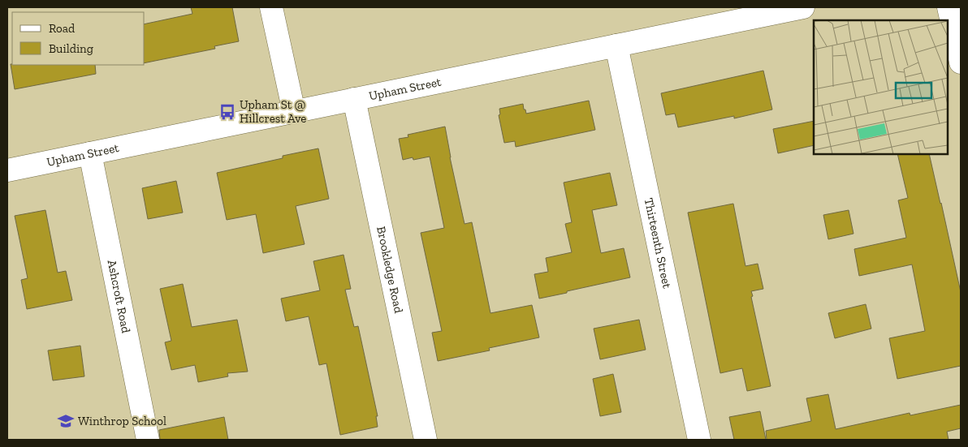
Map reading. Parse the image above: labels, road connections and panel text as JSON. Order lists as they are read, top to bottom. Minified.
{"streets":{"street":["Upham Street","Thirteenth Street","Brookledge Road","Ashcroft Road"]},"crossings":[["Upham Street","Thirteenth Street"],["Upham Street","Brookledge Road"],["Upham Street","Ashcroft Road"]],"places":{"bus stop":["Upham St @ Hillcrest Ave"],"school or university":["Winthrop School"]},"legend":["Road","Building"]}
